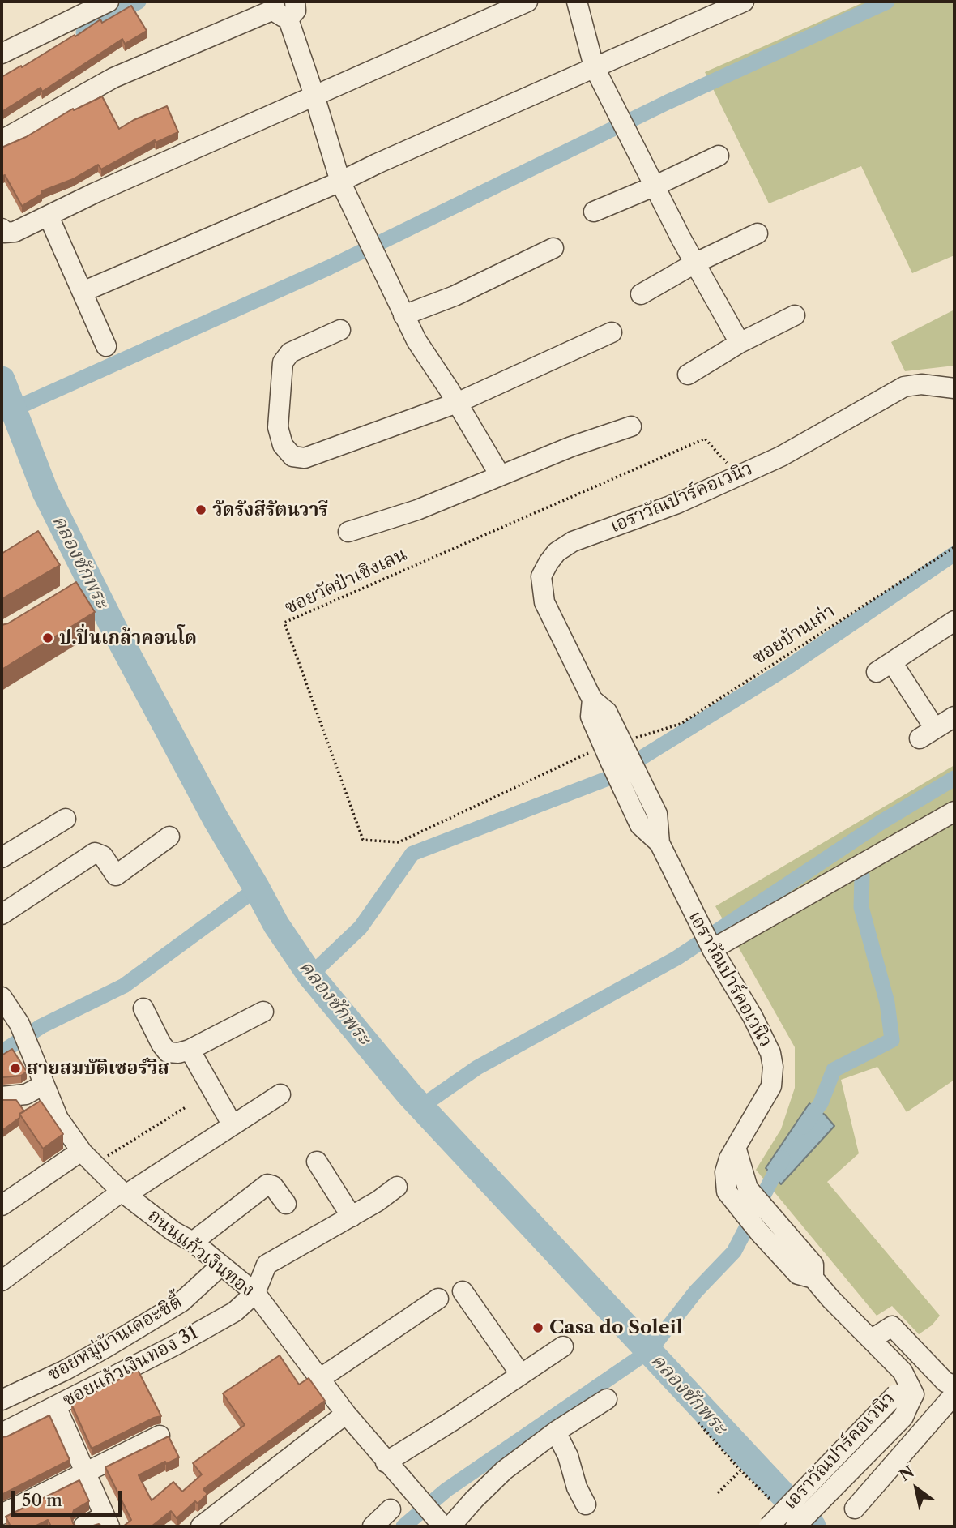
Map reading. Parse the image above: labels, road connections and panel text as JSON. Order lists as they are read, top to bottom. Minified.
{"streets":{"street":["เอราวัณปาร์คอเวนิว","ถนนแก้วเงินทอง","ซอยหมู่บ้านเดอะซิตี้","ซอยแก้วเงินทอง 31"],"path":["ซอยวัดป่าเชิงเลน","ซอยบ้านเก่า"]},"crossings":[["เอราวัณปาร์คอเวนิว","ซอยวัดป่าเชิงเลน"],["ถนนแก้วเงินทอง","ซอยหมู่บ้านเดอะซิตี้"],["ถนนแก้วเงินทอง","ซอยแก้วเงินทอง 31"]],"water":["คลองชักพระ"],"places":["วัดรังสีรัตนวารี","ป.ปิ่นเกล้าคอนโด","สายสมบัติเซอร์วิส","Casa do Soleil"],"scale_bar":"50 m","north":"top left"}
